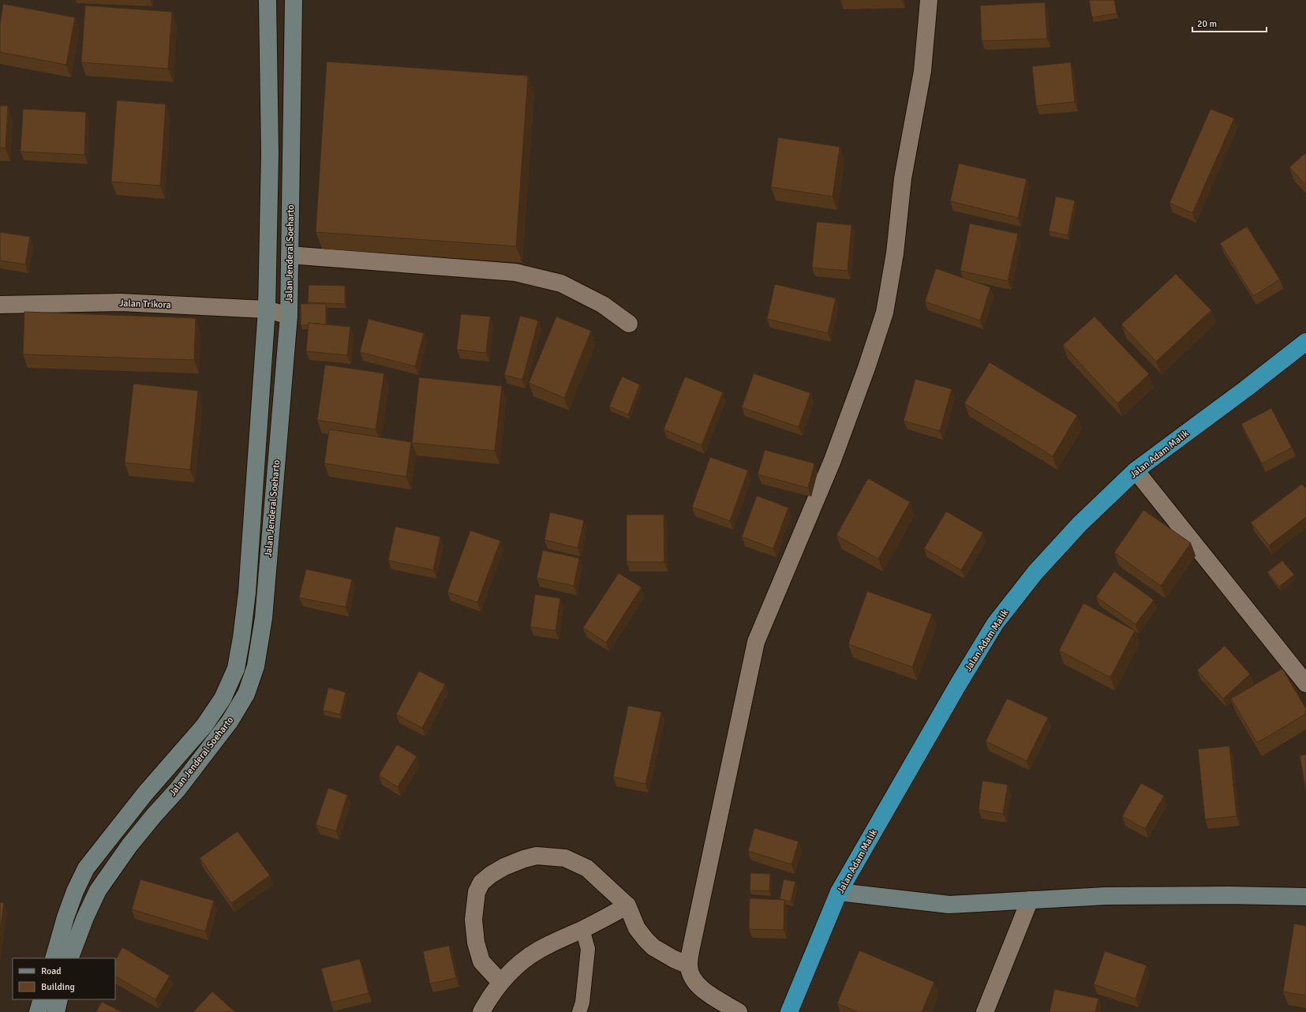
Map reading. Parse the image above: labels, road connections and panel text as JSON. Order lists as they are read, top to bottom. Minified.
{"streets":{"highway":["Jalan Adam Malik"],"main road":["Jalan Jenderal Soeharto"],"street":["Jalan Trikora"]},"crossings":[["Jalan Jenderal Soeharto","Jalan Trikora"]],"legend":["Road","Building"],"scale_bar":"20 m"}
